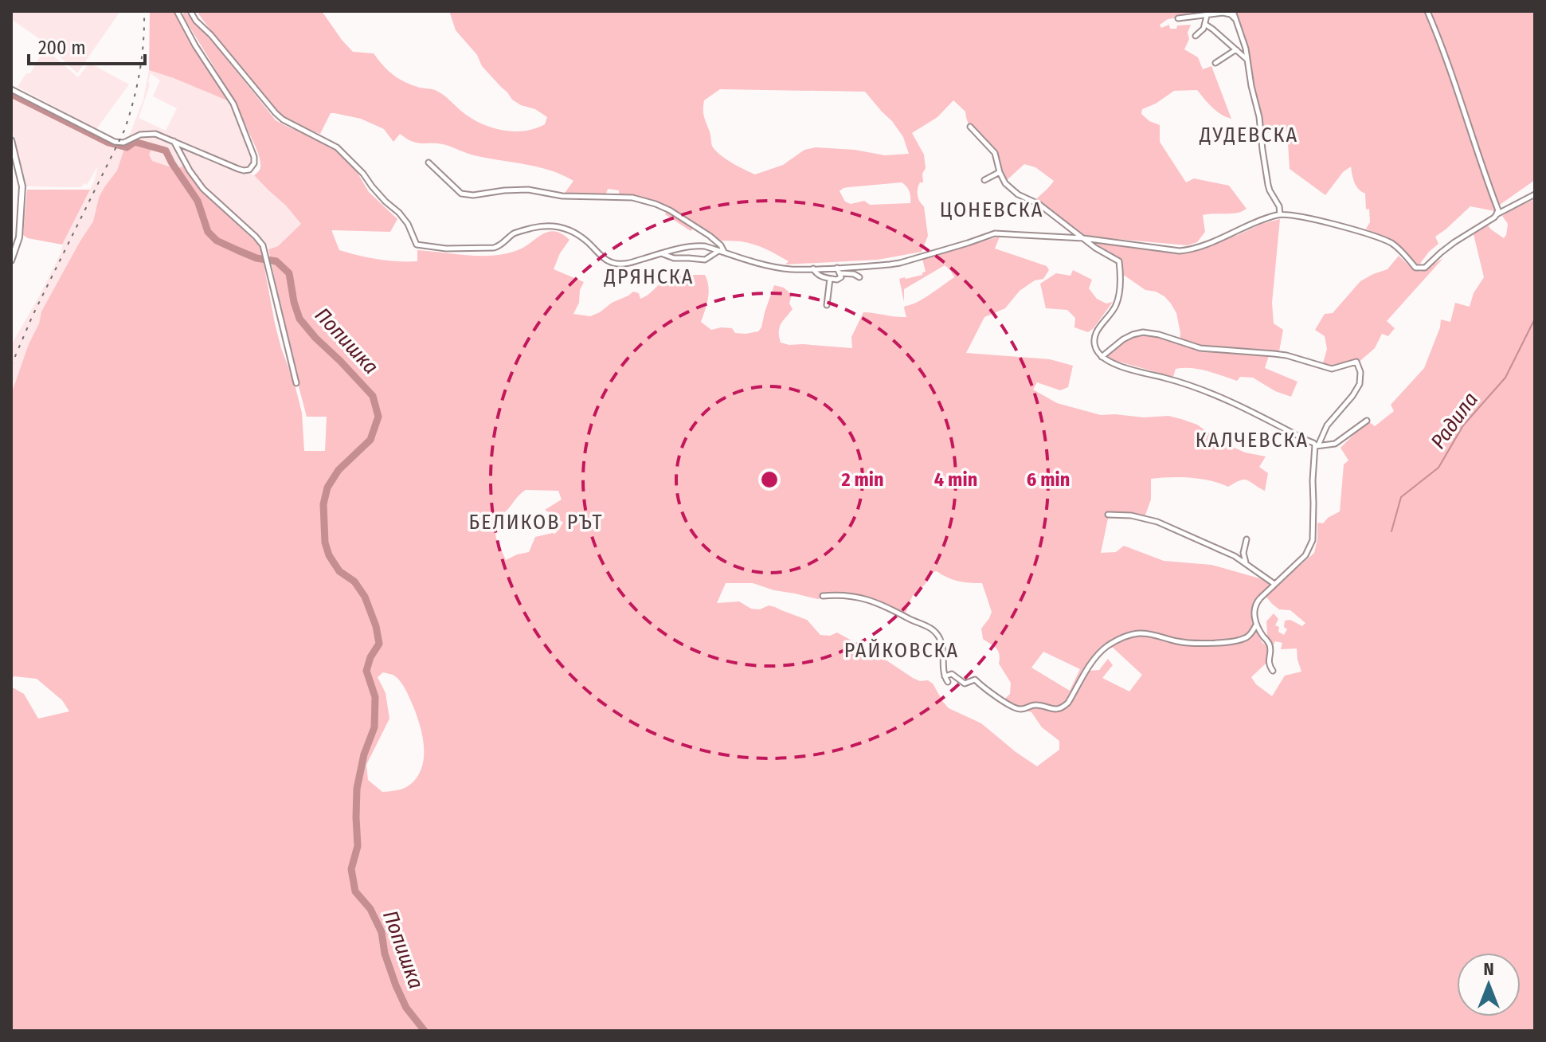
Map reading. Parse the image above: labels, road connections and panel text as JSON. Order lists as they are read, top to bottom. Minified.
{"districts":["ДУДЕВСКА","ЦОНЕВСКА","ДРЯНСКА","КАЛЧЕВСКА","БЕЛИКОВ РЪТ","РАЙКОВСКА"],"water":["Попишка","Радила"],"scale_bar":"200 m","north":"top","rings":["2 min","4 min","6 min"]}
